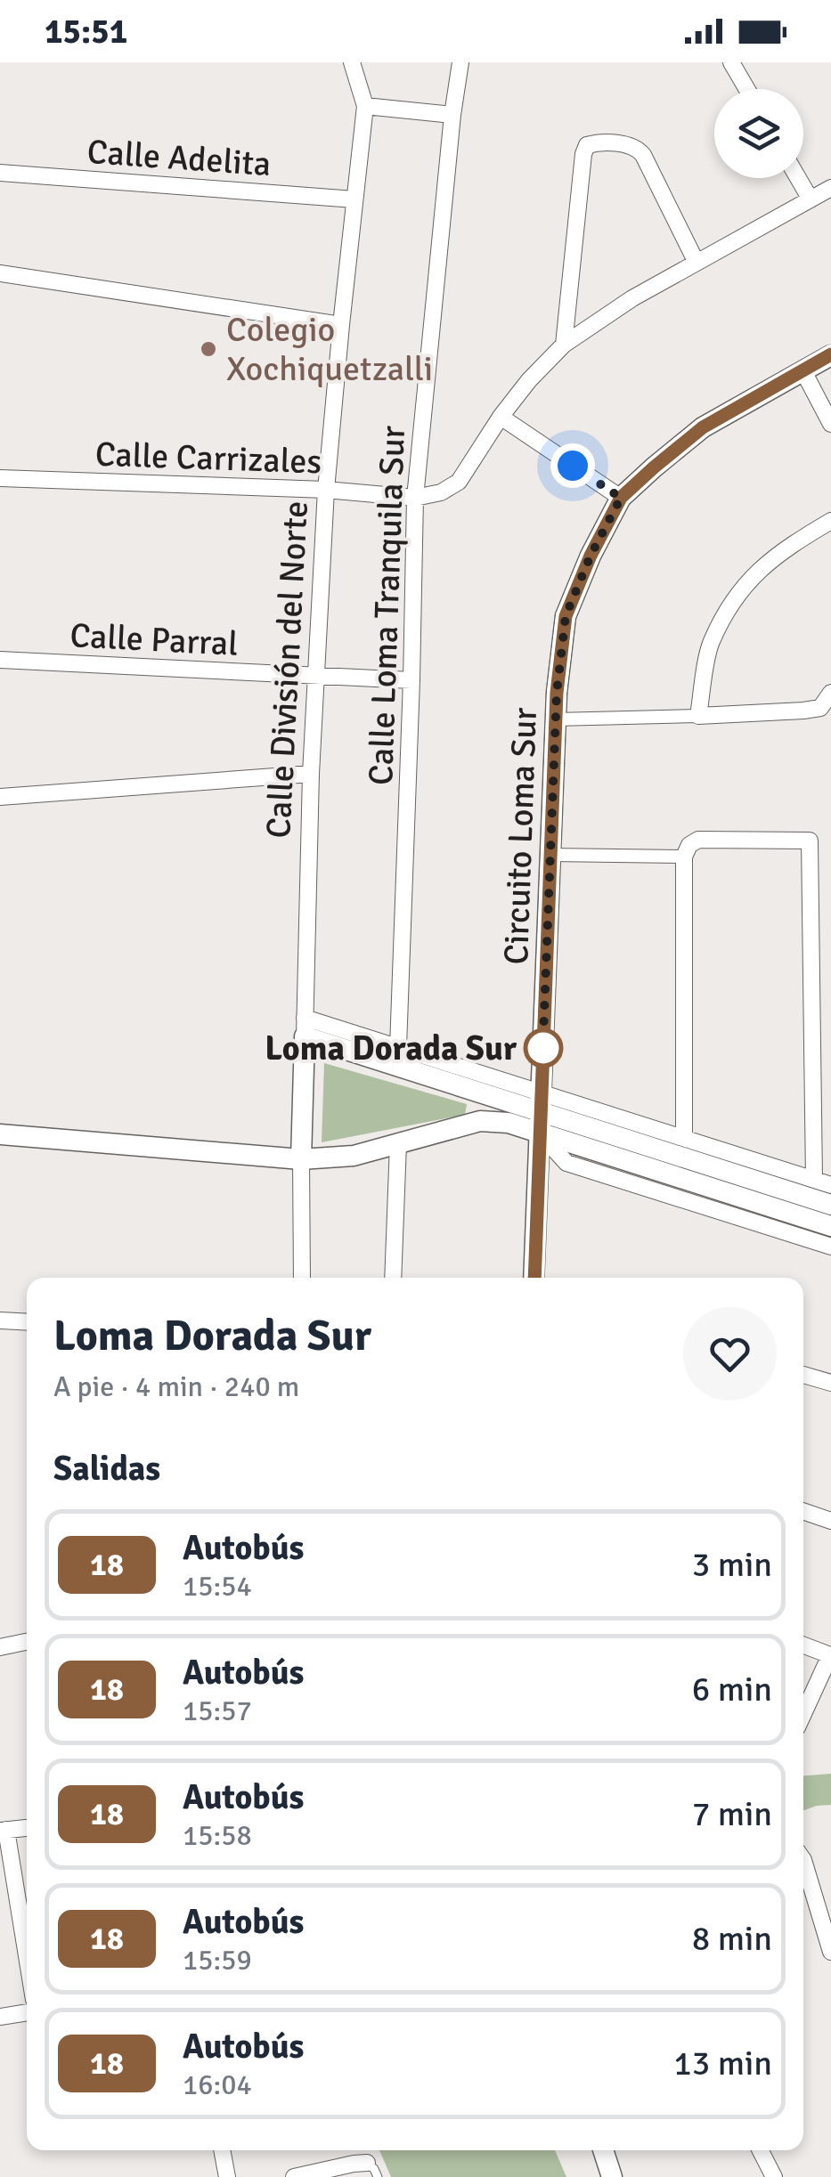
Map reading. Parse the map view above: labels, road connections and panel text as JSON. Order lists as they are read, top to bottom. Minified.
{"streets":{"street":["Calle Adelita","Calle Carrizales","Calle Loma Tranquila Sur","Calle Parral","Calle División del Norte","Circuito Loma Sur"]},"crossings":[["Calle Adelita","Calle División del Norte"],["Calle Carrizales","Calle Loma Tranquila Sur"],["Calle Carrizales","Calle División del Norte"],["Calle Loma Tranquila Sur","Calle Parral"],["Calle Parral","Calle División del Norte"]],"places":["Colegio Xochiquetzalli","Loma Dorada Sur"],"lines":["bus line 18"],"page":{"status":"15:51","heading":[["Loma Dorada Sur","A pie · 4 min · 240 m"],"Salidas"],"list":[{"mark":"18","name":"Autobús","note":"15:54","value":"3 min"},{"mark":"18","name":"Autobús","note":"15:57","value":"6 min"},{"mark":"18","name":"Autobús","note":"15:58","value":"7 min"},{"mark":"18","name":"Autobús","note":"15:59","value":"8 min"},{"mark":"18","name":"Autobús","note":"16:04","value":"13 min"}]}}
